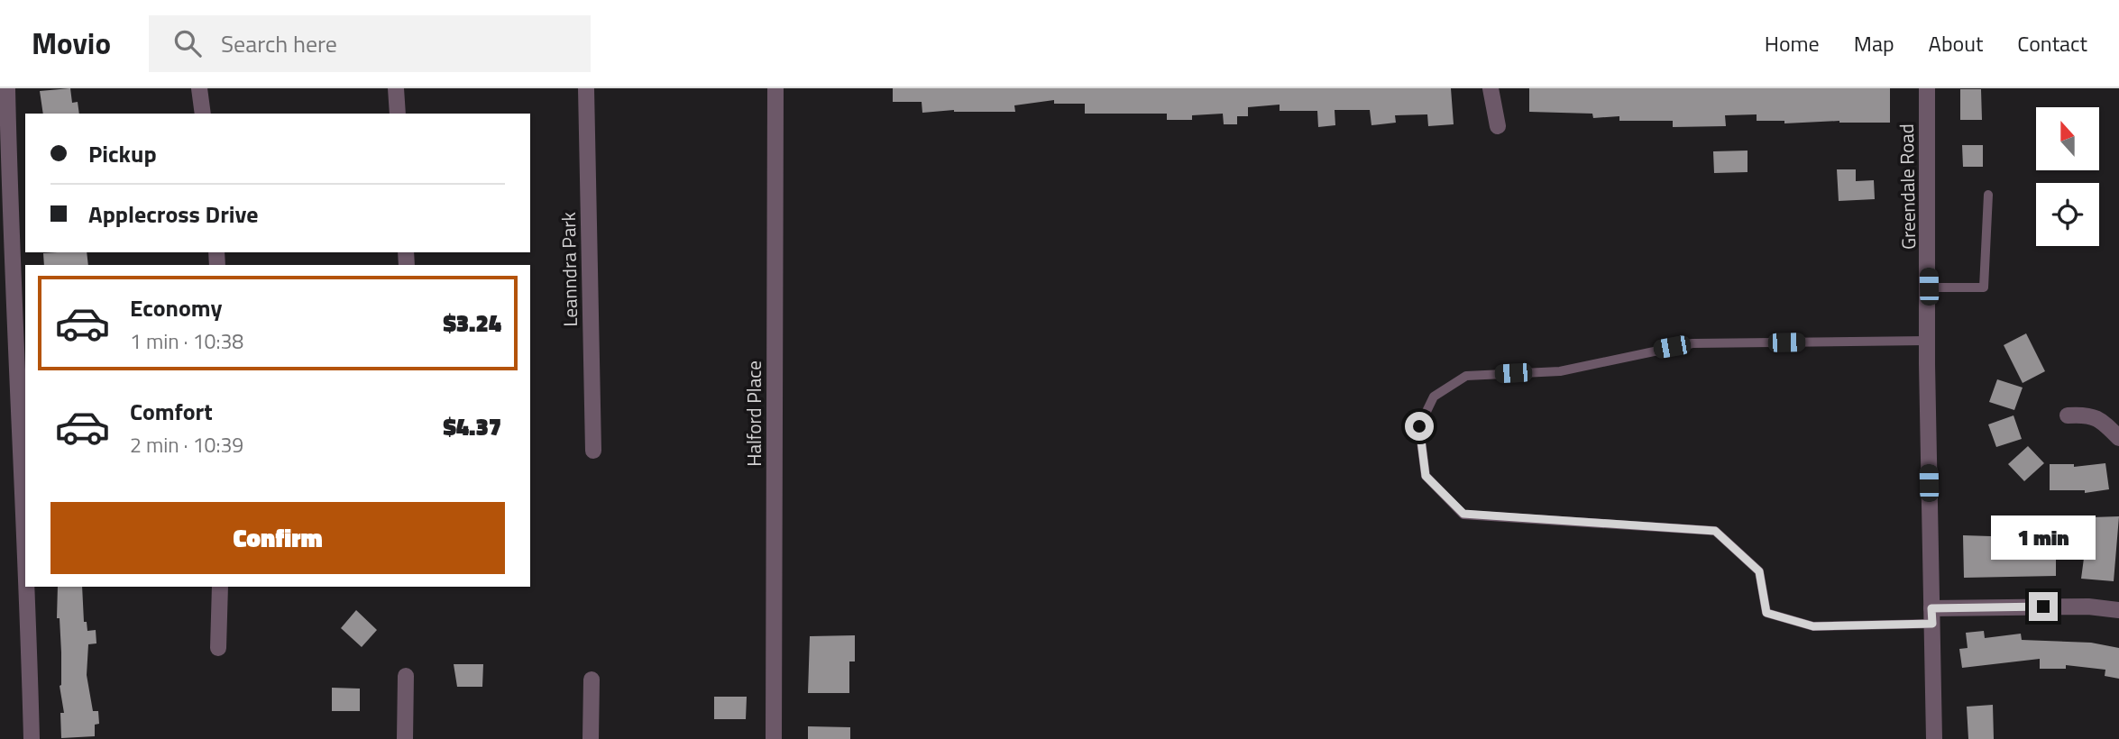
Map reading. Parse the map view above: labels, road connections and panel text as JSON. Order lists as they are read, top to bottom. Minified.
{"streets":{"street":["Greendale Road","Leanndra Park","Halford Place"]},"north":"top","page":{"header":"Movio","search":"Search here","nav":["Home","Map","About","Contact"],"banner":["Pickup","Applecross Drive"],"list":[{"name":"Economy","note":"1 min · 10:38","value":"$3.24"},{"name":"Comfort","note":"2 min · 10:39","value":"$4.37"}],"buttons":"Confirm","bubble":"1 min"}}
